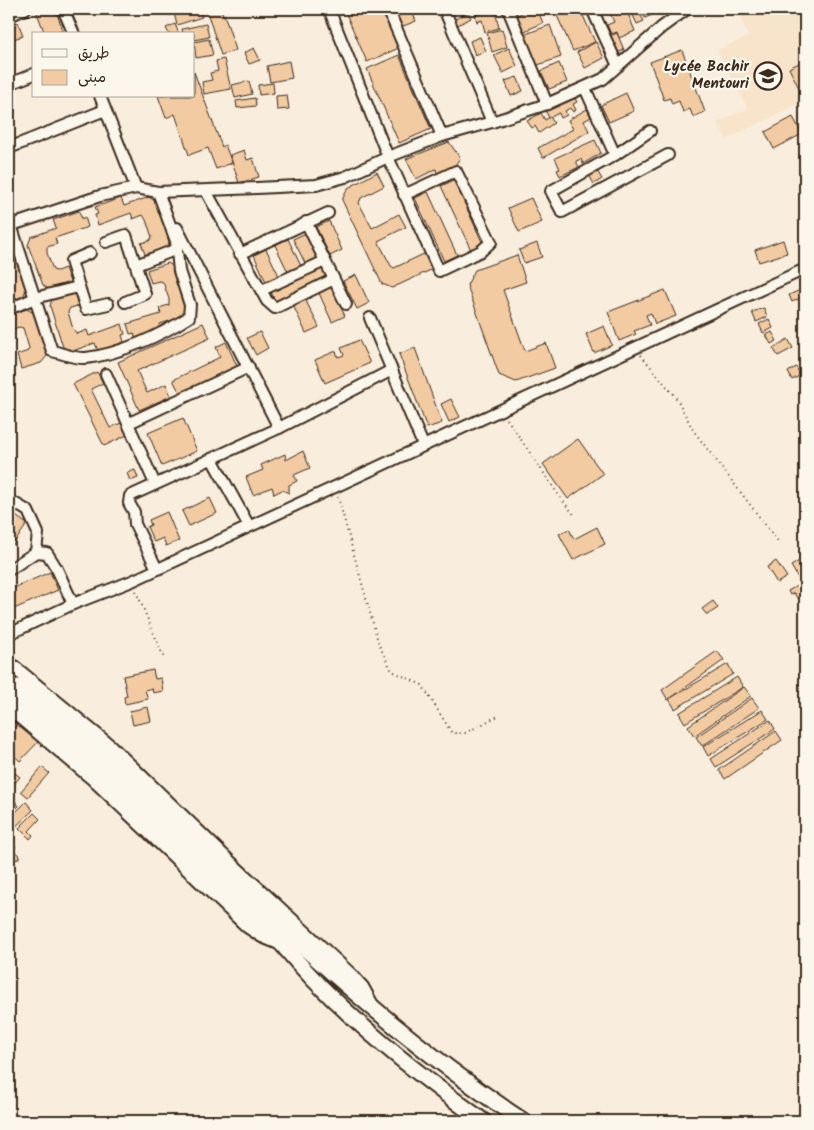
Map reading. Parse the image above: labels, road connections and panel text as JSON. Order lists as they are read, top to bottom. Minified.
{"places":{"school or university":["Lycée Bachir Mentouri"]},"legend":["طريق","مبنى"]}
